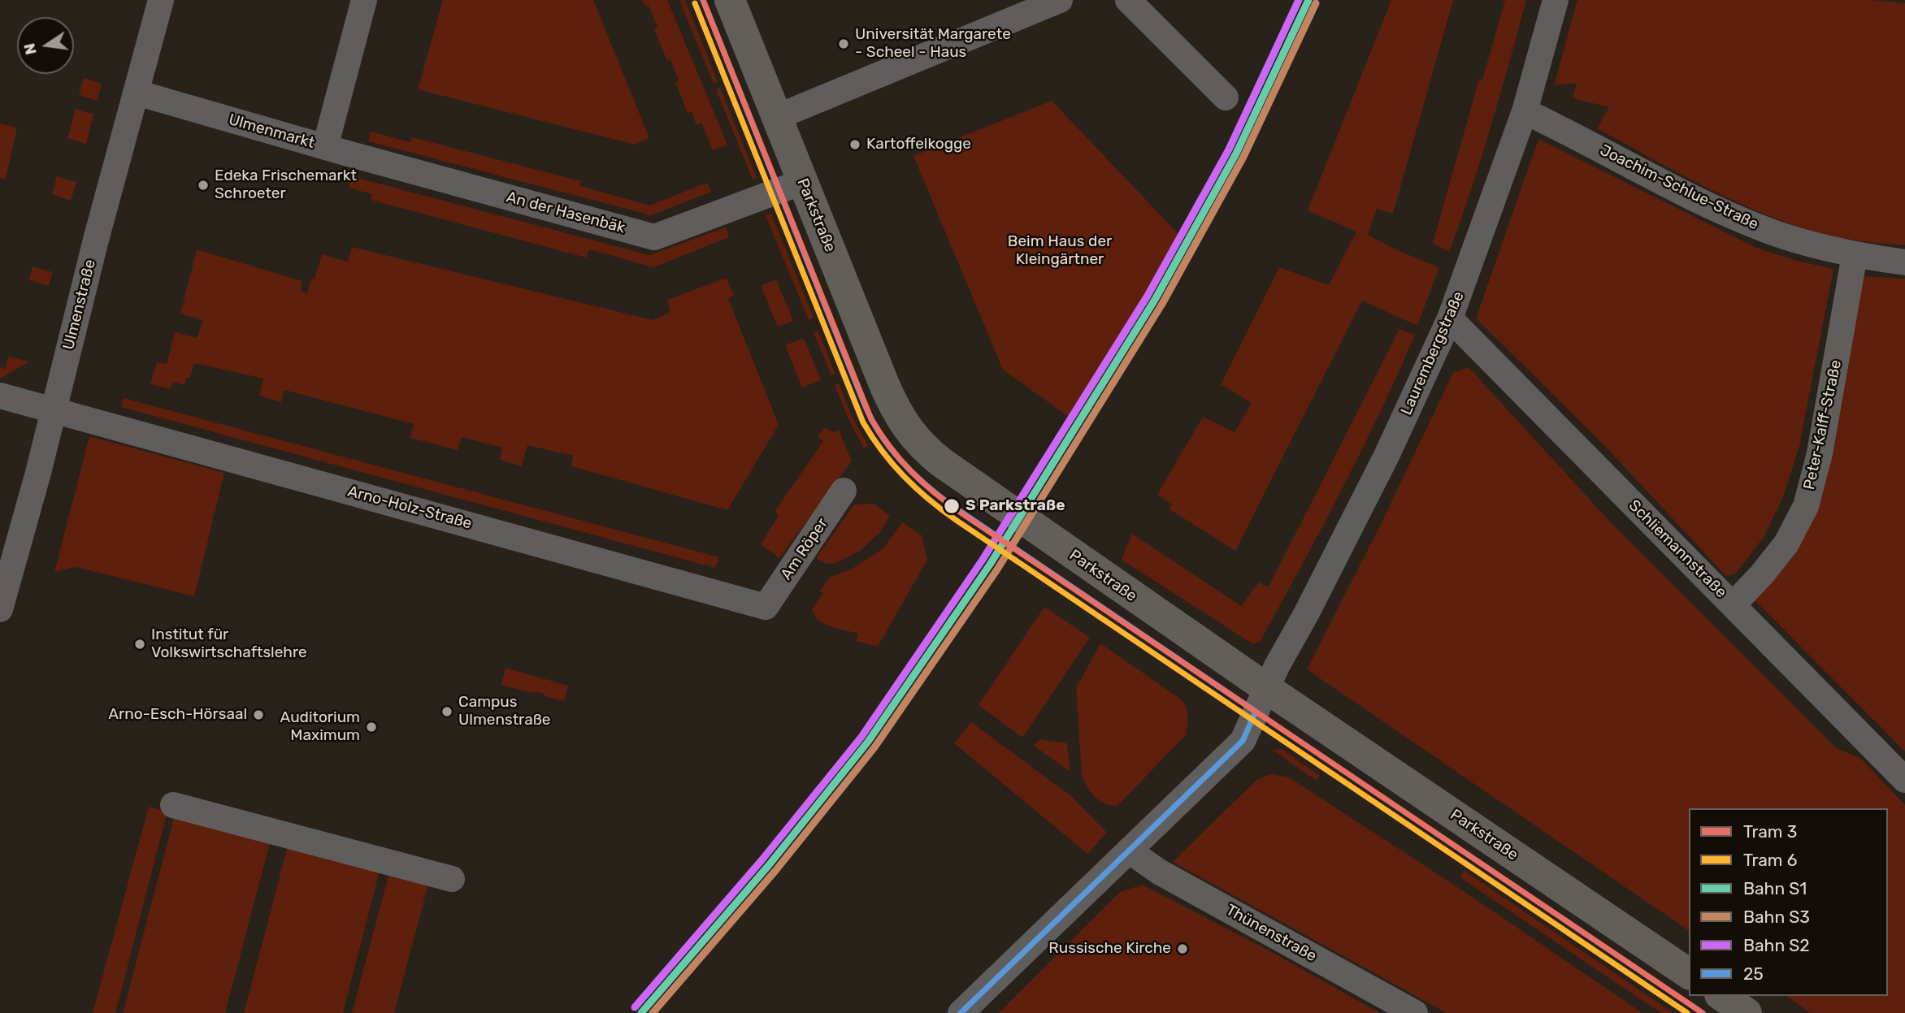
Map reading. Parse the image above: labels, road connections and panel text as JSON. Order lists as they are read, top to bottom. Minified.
{"streets":{"main road":["Parkstraße"],"street":["Ulmenmarkt","Joachim-Schlue-Straße","An der Hasenbäk","Ulmenstraße","Laurembergstraße","Peter-Kalff-Straße","Arno-Holz-Straße","Am Röper","Schliemannstraße","Thünenstraße"]},"crossings":[["Ulmenmarkt","An der Hasenbäk"],["Ulmenmarkt","Ulmenstraße"],["Joachim-Schlue-Straße","Laurembergstraße"],["Joachim-Schlue-Straße","Peter-Kalff-Straße"],["An der Hasenbäk","Parkstraße"],["Parkstraße","Laurembergstraße"],["Ulmenstraße","Arno-Holz-Straße"],["Laurembergstraße","Schliemannstraße"],["Laurembergstraße","Thünenstraße"],["Peter-Kalff-Straße","Schliemannstraße"],["Arno-Holz-Straße","Am Röper"]],"parks":["Beim Haus der Kleingärtner"],"places":["Universität Margarete - Scheel - Haus","Kartoffelkogge","Edeka Frischemarkt Schroeter","S Parkstraße","Institut für Volkswirtschaftslehre","Campus Ulmenstraße","Arno-Esch-Hörsaal","Auditorium Maximum","Russische Kirche"],"lines":["tram line 3","rail line S1","rail line S2","transit line 25","tram line 6","rail line S3"],"legend":["Tram 3","Tram 6","Bahn S1","Bahn S3","Bahn S2","25"],"north":"left"}
